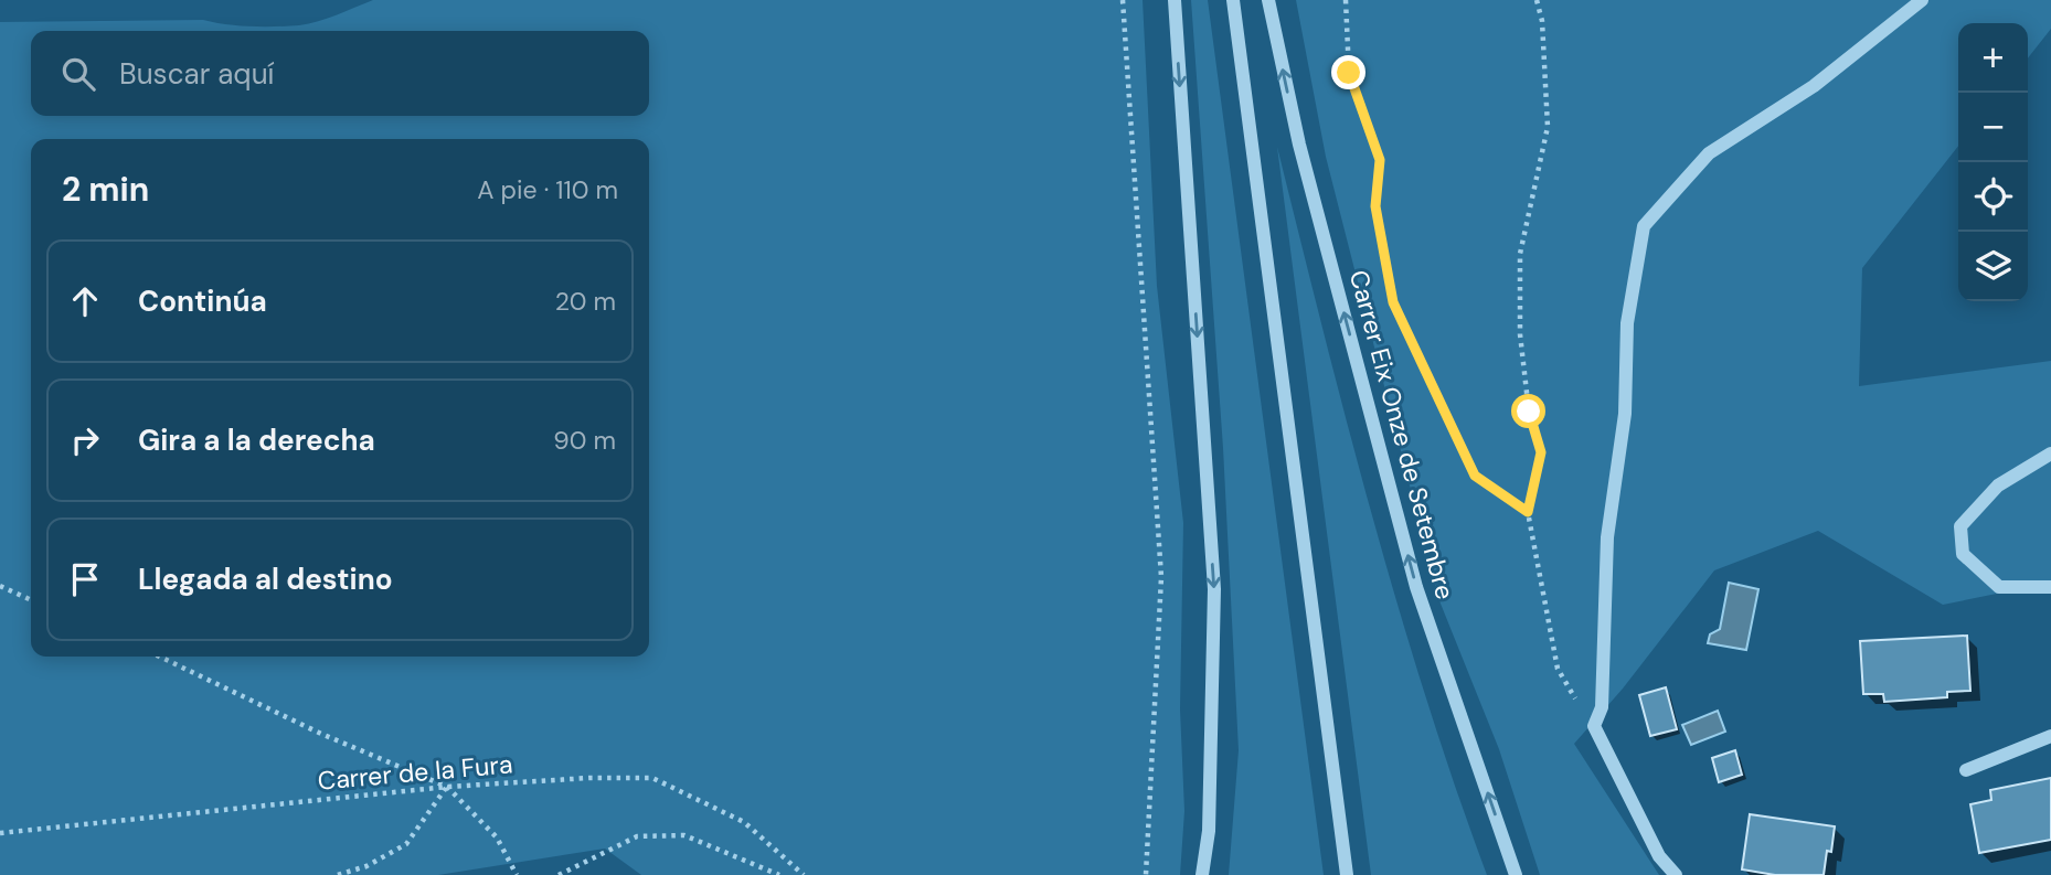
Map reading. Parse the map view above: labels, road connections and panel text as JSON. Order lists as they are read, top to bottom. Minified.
{"streets":{"street":["Carrer Eix Onze de Setembre"],"path":["Carrer de la Fura"]},"page":{"map_buttons":["+","−"],"search":"Buscar aquí","heading":["2 min","A pie · 110 m"],"list":[["Continúa","20 m"],["Gira a la derecha","90 m"],"Llegada al destino"]}}
